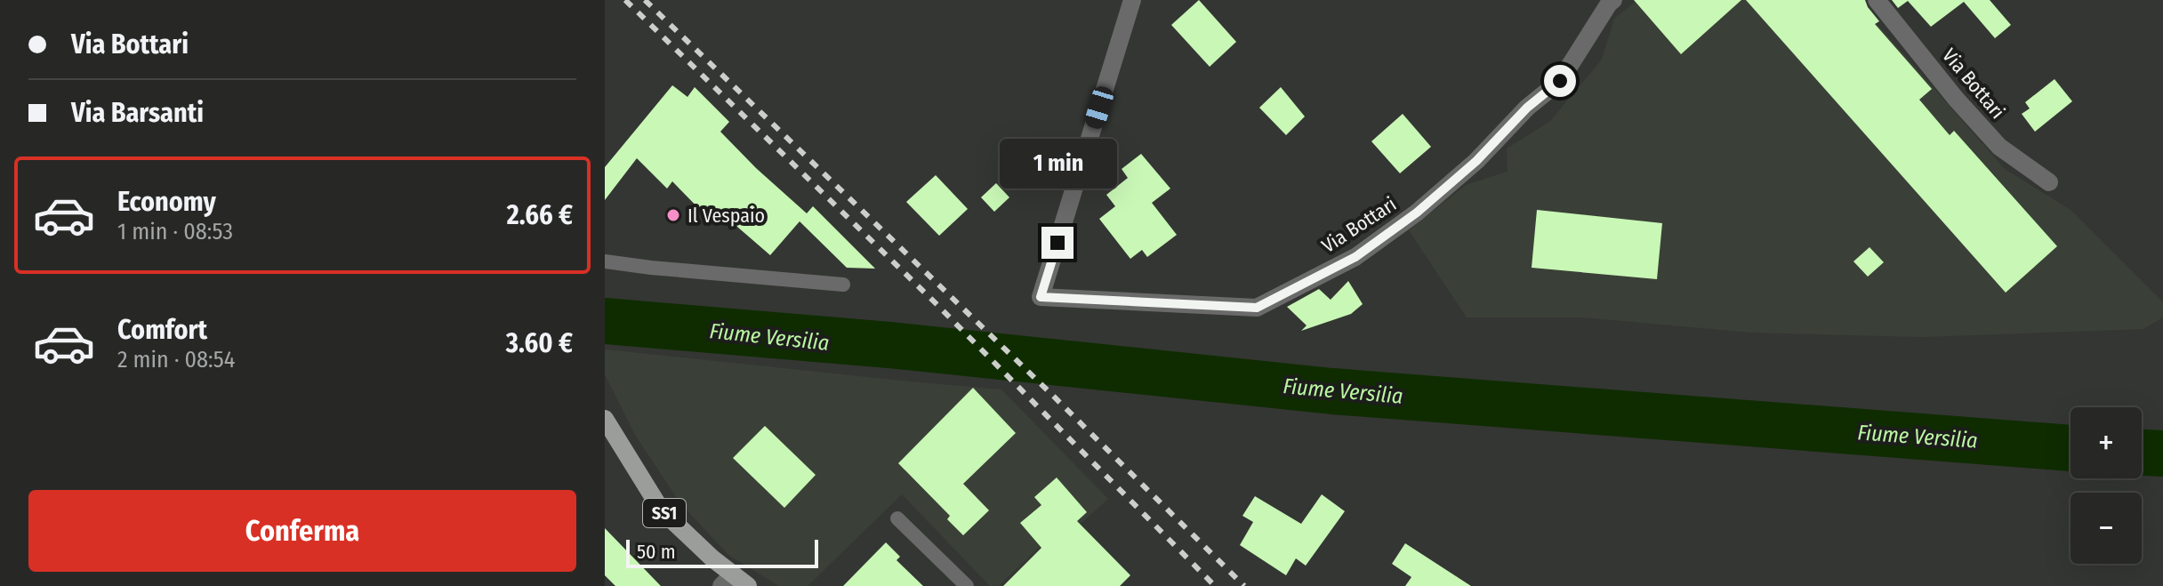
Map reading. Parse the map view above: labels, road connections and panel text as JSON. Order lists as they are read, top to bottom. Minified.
{"streets":{"main road":["SS1"],"street":["Via Bottari"]},"water":["Fiume Versilia"],"places":["Il Vespaio"],"scale_bar":"50 m","page":{"banner":["Via Bottari","Via Barsanti"],"bubble":"1 min","list":[{"name":"Economy","note":"1 min · 08:53","value":"2.66 €"},{"name":"Comfort","note":"2 min · 08:54","value":"3.60 €"}],"map_buttons":["+","−"],"buttons":"Conferma","scale":"50 m"}}
